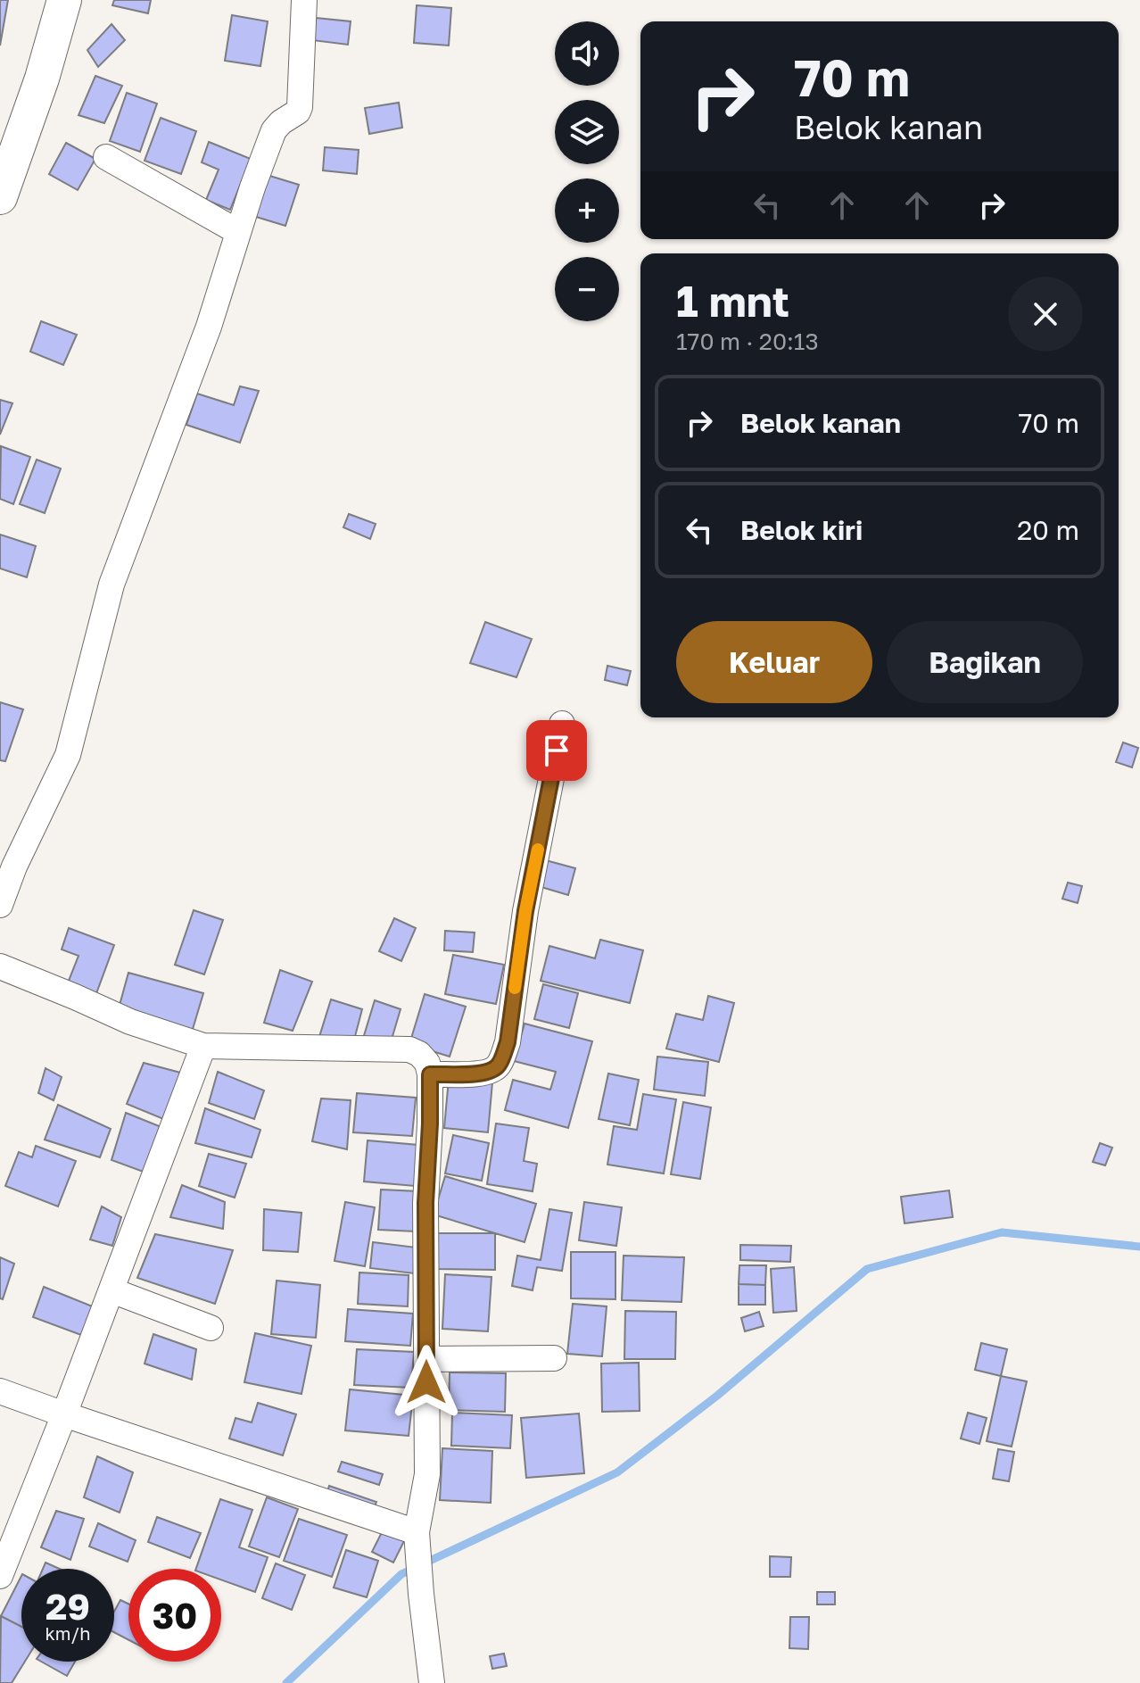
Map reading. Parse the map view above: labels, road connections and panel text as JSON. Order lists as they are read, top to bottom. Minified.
{"page":{"map_buttons":["+","−"],"turn":["70 m","Belok kanan"],"heading":["1 mnt","170 m · 20:13"],"list":[{"name":"Belok kanan","value":"70 m"},{"name":"Belok kiri","value":"20 m"}],"buttons":["Keluar","Bagikan"],"speed":"29 km/h","limit":"30"}}
